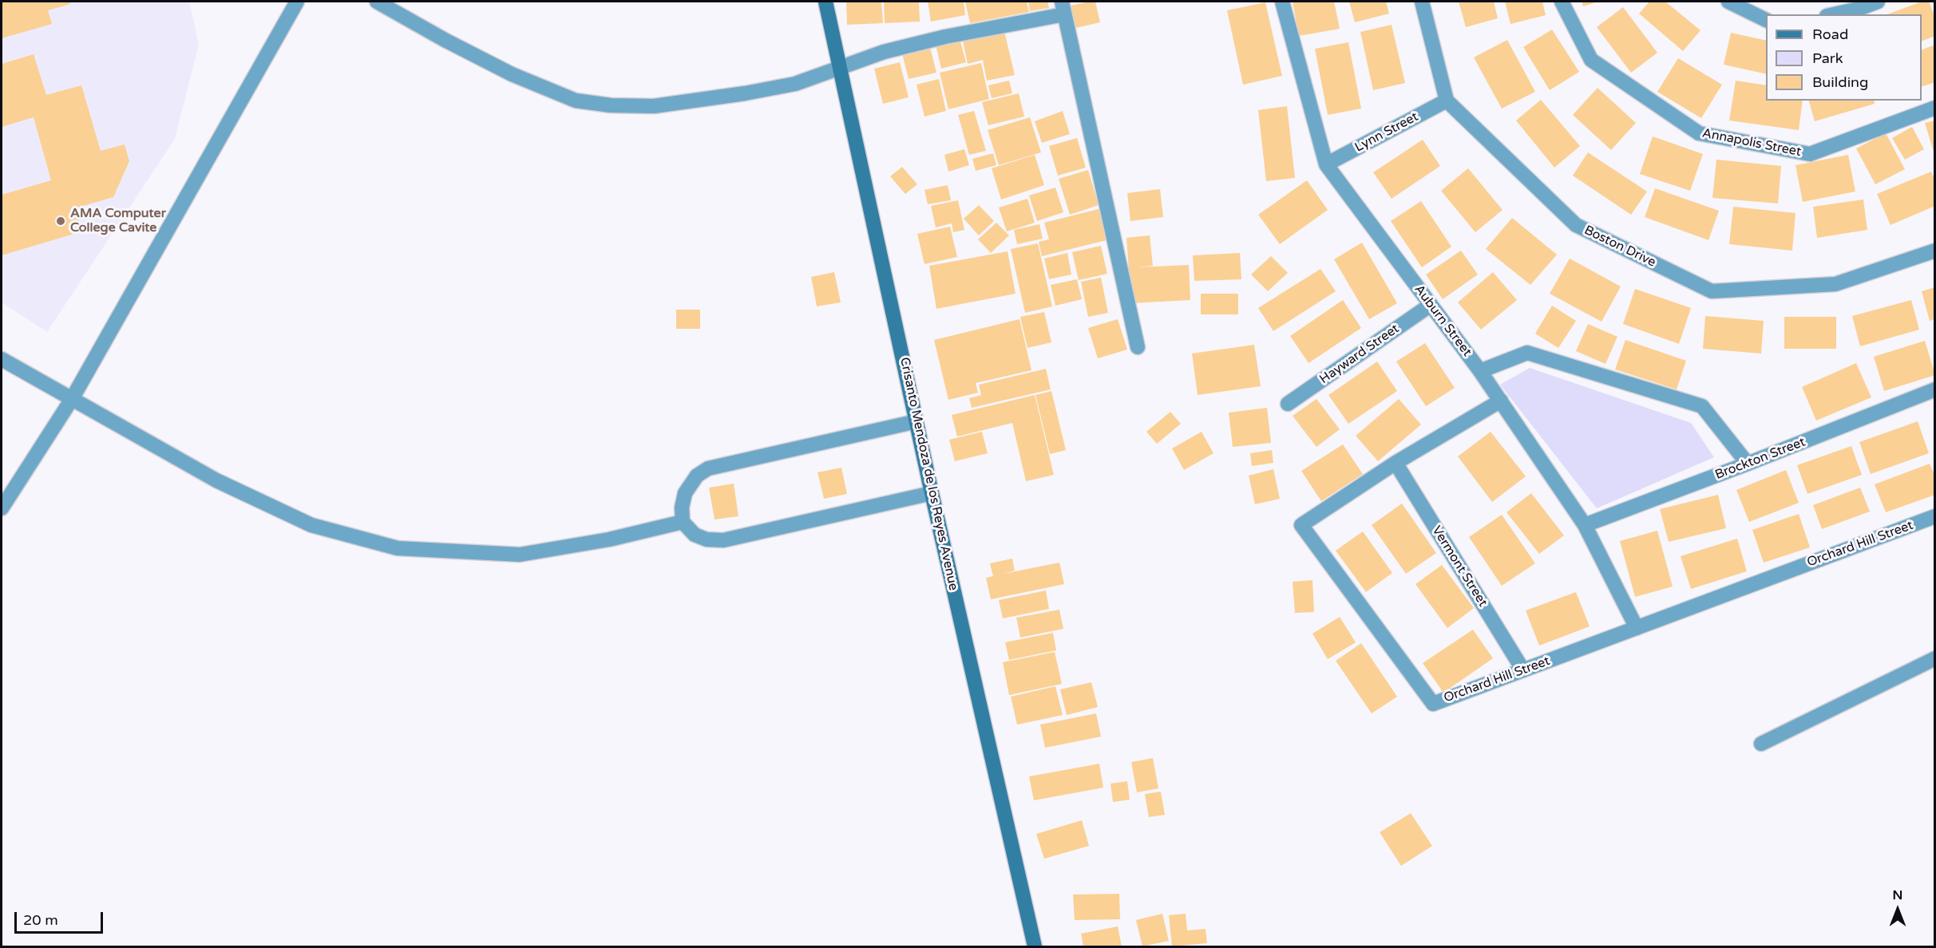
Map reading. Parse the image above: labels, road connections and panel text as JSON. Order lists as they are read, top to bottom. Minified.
{"streets":{"main road":["Crisanto Mendoza de los Reyes Avenue"],"street":["Lynn Street","Annapolis Street","Boston Drive","Auburn Street","Hayward Street","Brockton Street","Orchard Hill Street","Vermont Street"]},"crossings":[["Lynn Street","Boston Drive"],["Lynn Street","Auburn Street"],["Auburn Street","Hayward Street"],["Auburn Street","Brockton Street"],["Auburn Street","Orchard Hill Street"],["Orchard Hill Street","Vermont Street"]],"places":["AMA Computer College Cavite"],"legend":["Road","Park","Building"],"scale_bar":"20 m","north":"top"}
